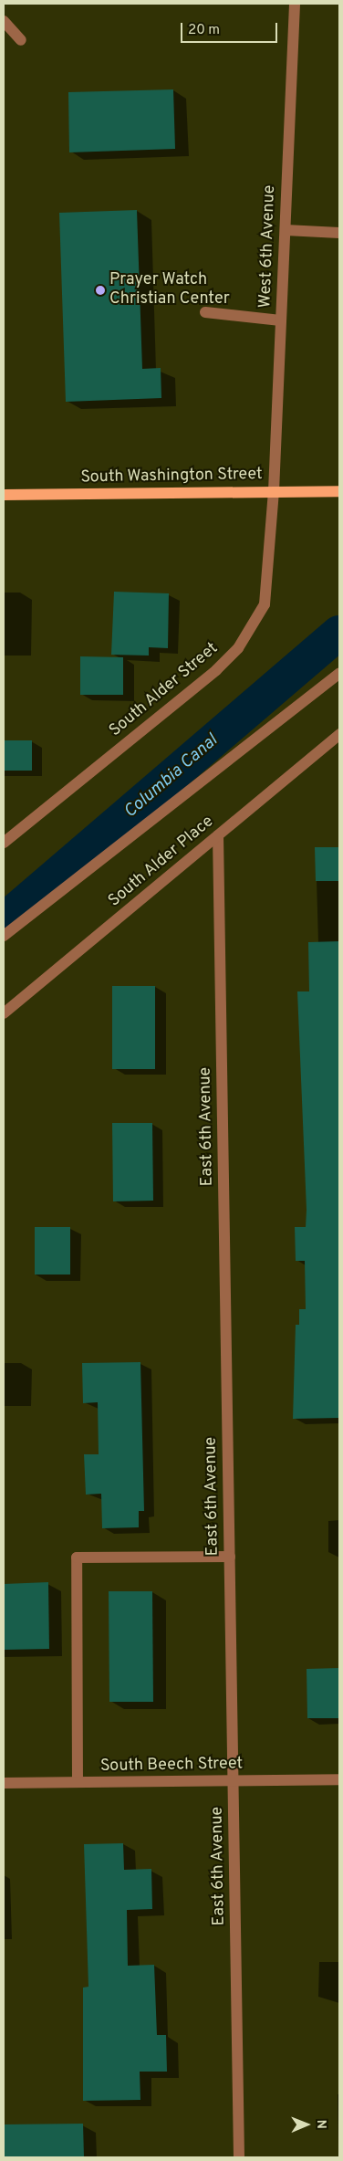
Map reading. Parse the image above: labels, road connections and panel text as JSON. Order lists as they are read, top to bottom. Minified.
{"streets":{"main road":["South Washington Street"],"street":["West 6th Avenue","South Alder Street","South Alder Place","East 6th Avenue","South Beech Street"]},"crossings":[["West 6th Avenue","South Washington Street"],["West 6th Avenue","South Alder Street"],["South Washington Street","South Alder Street"],["South Alder Place","East 6th Avenue"],["East 6th Avenue","South Beech Street"]],"water":["Columbia Canal"],"places":["Prayer Watch Christian Center"],"scale_bar":"20 m","north":"right"}
